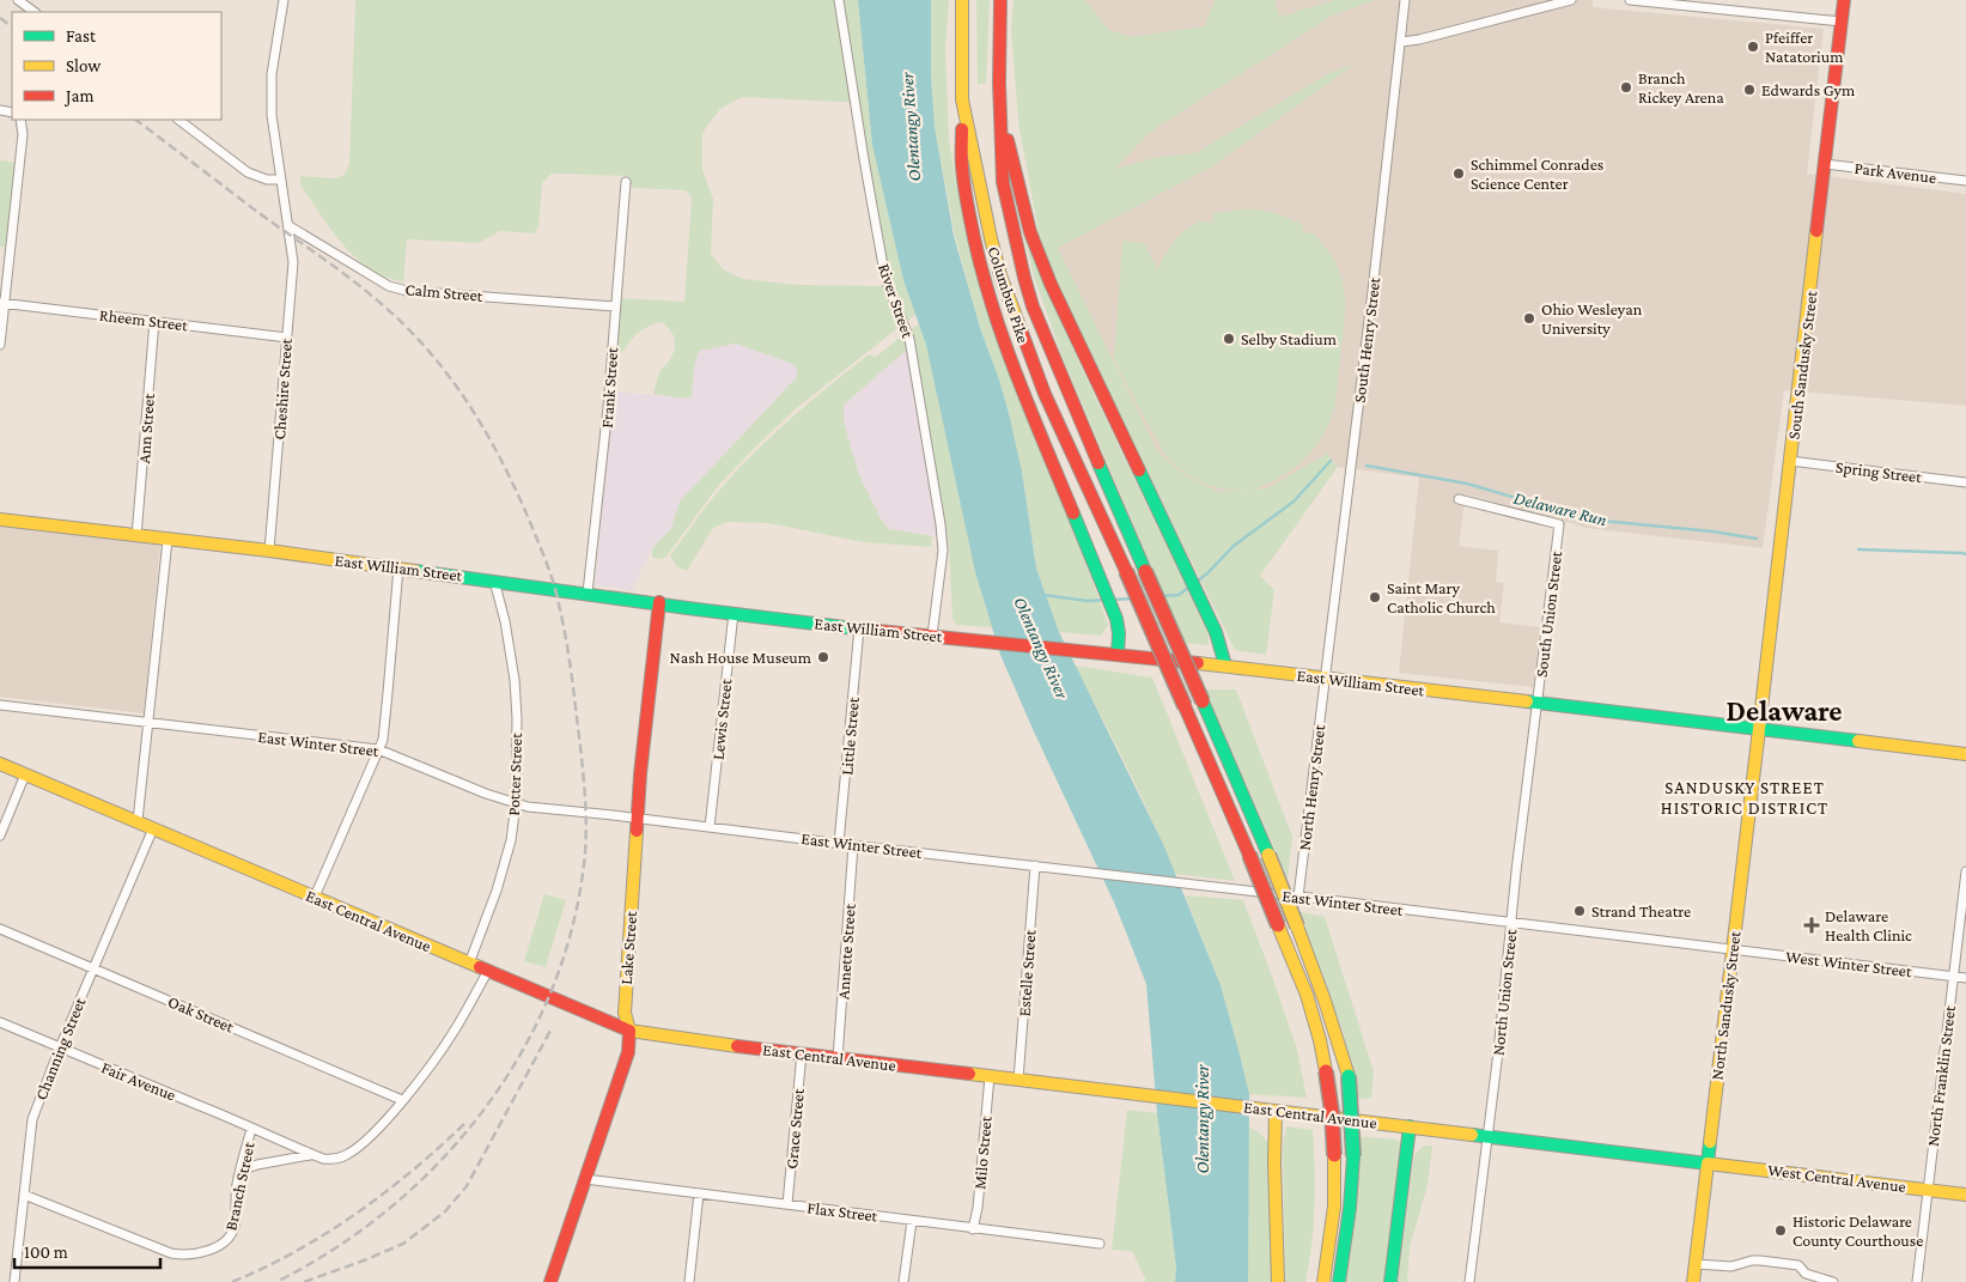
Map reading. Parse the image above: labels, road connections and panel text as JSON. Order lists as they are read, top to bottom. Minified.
{"streets":{"main road":["Columbus Pike","South Sandusky Street","East William Street","East Central Avenue","Lake Street","North Sandusky Street","West Central Avenue"],"street":["Park Avenue","Calm Street","River Street","Rheem Street","South Henry Street","Frank Street","Cheshire Street","Ann Street","Spring Street","South Union Street","Lewis Street","Little Street","East Winter Street","Potter Street","North Henry Street","Annette Street","West Winter Street","Estelle Street","North Union Street","Oak Street","Channing Street","North Franklin Street","Fair Avenue","Grace Street","Milo Street","Branch Street","Flax Street"]},"crossings":[["Park Avenue","South Sandusky Street"],["Calm Street","Frank Street"],["Calm Street","Cheshire Street"],["River Street","East William Street"],["Rheem Street","Cheshire Street"],["Rheem Street","Ann Street"],["South Henry Street","East William Street"],["South Henry Street","North Henry Street"],["South Sandusky Street","Spring Street"],["South Sandusky Street","East William Street"],["South Sandusky Street","North Sandusky Street"],["Frank Street","East William Street"],["Cheshire Street","East William Street"],["Ann Street","East William Street"],["East William Street","South Union Street"],["East William Street","Lewis Street"],["East William Street","Little Street"],["East William Street","Potter Street"],["East William Street","North Henry Street"],["East William Street","Lake Street"],["East William Street","North Union Street"],["East William Street","North Sandusky Street"],["South Union Street","North Union Street"],["Lewis Street","East Winter Street"],["Little Street","East Winter Street"],["East Winter Street","Potter Street"],["East Winter Street","North Henry Street"],["East Winter Street","Lake Street"],["East Winter Street","Annette Street"],["East Winter Street","West Winter Street"],["East Winter Street","Estelle Street"],["East Winter Street","North Union Street"],["East Winter Street","North Sandusky Street"],["Potter Street","East Central Avenue"],["East Central Avenue","Lake Street"],["East Central Avenue","Annette Street"],["East Central Avenue","Estelle Street"],["East Central Avenue","North Union Street"],["East Central Avenue","North Sandusky Street"],["East Central Avenue","Channing Street"],["East Central Avenue","Grace Street"],["East Central Avenue","Milo Street"],["East Central Avenue","West Central Avenue"],["Lake Street","Flax Street"],["West Winter Street","North Sandusky Street"],["West Winter Street","North Franklin Street"],["North Sandusky Street","West Central Avenue"],["Oak Street","Channing Street"],["Channing Street","Fair Avenue"],["Channing Street","Branch Street"],["North Franklin Street","West Central Avenue"],["Fair Avenue","Branch Street"],["Grace Street","Flax Street"],["Milo Street","Flax Street"]],"districts":["Delaware","SANDUSKY STREET HISTORIC DISTRICT"],"water":["Olentangy River","Delaware Run"],"places":{"other":["Pfeiffer Natatorium","Branch Rickey Arena","Edwards Gym","Schimmel Conrades Science Center","Ohio Wesleyan University","Selby Stadium","Saint Mary Catholic Church","Nash House Museum","Strand Theatre","Historic Delaware County Courthouse"],"health":["Delaware Health Clinic"]},"legend":["Fast","Slow","Jam"],"scale_bar":"100 m"}
